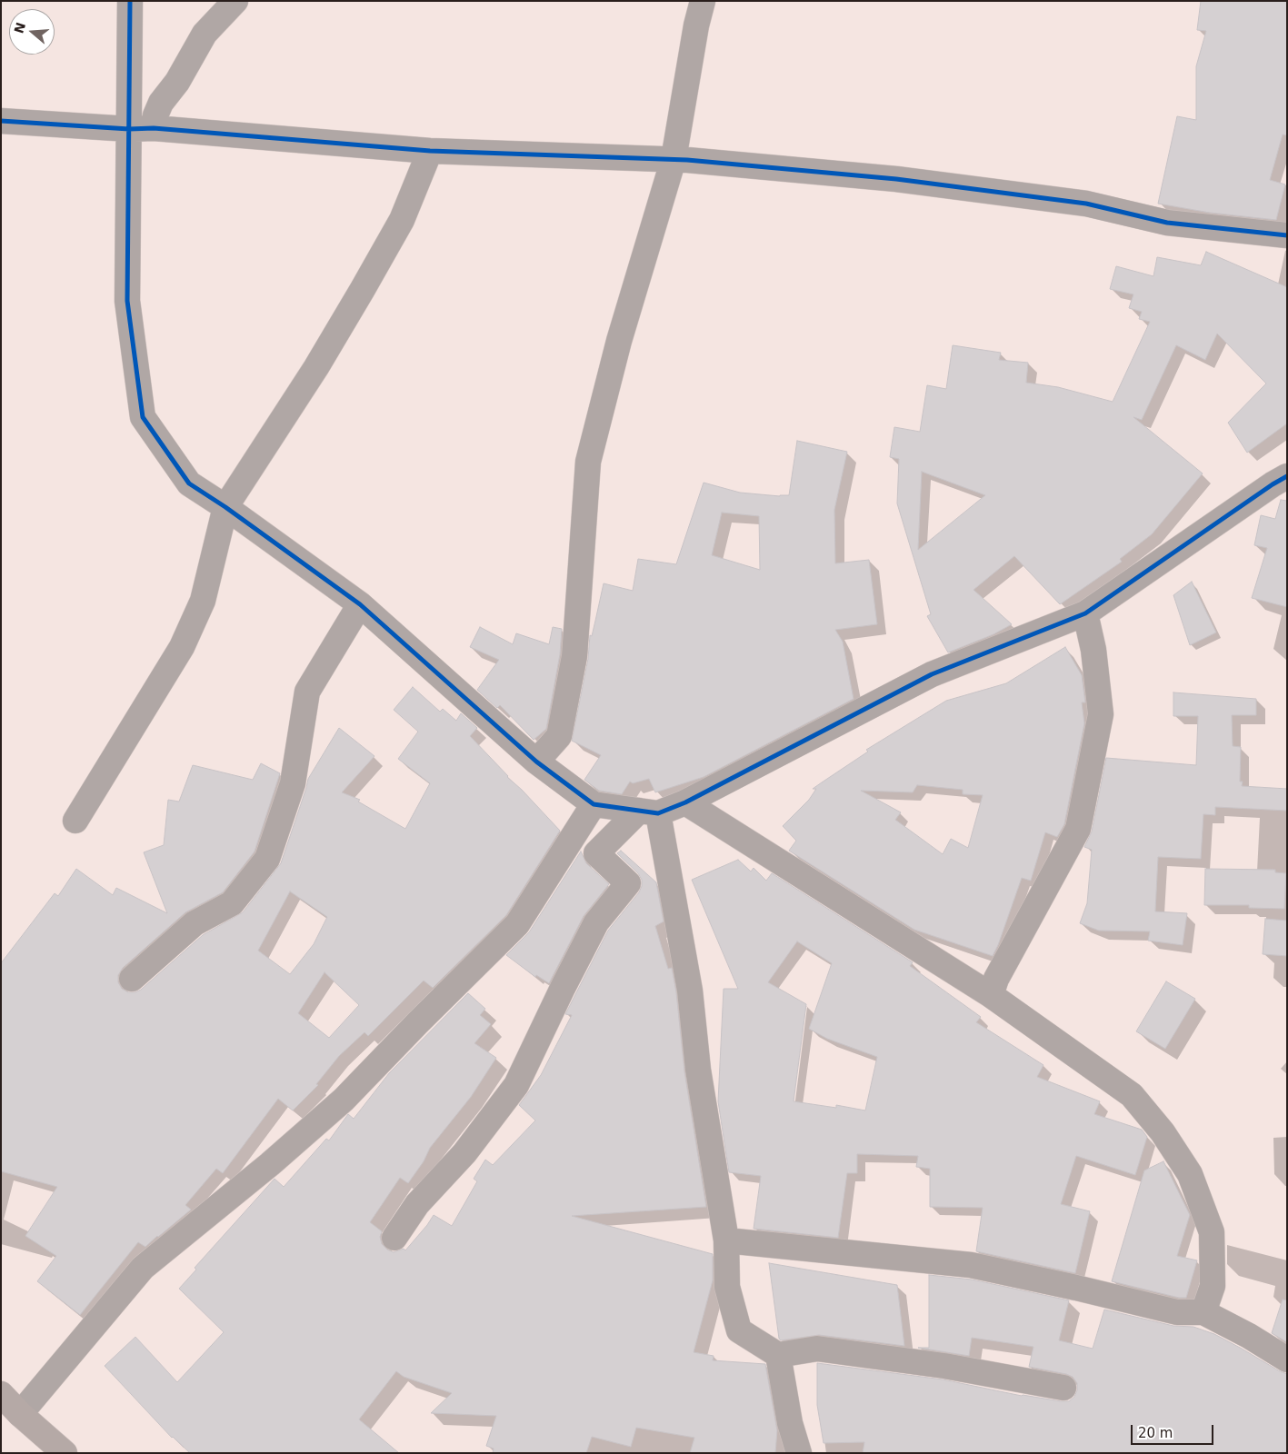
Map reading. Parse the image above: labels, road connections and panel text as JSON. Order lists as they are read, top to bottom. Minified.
{"scale_bar":"20 m","north":"left"}
